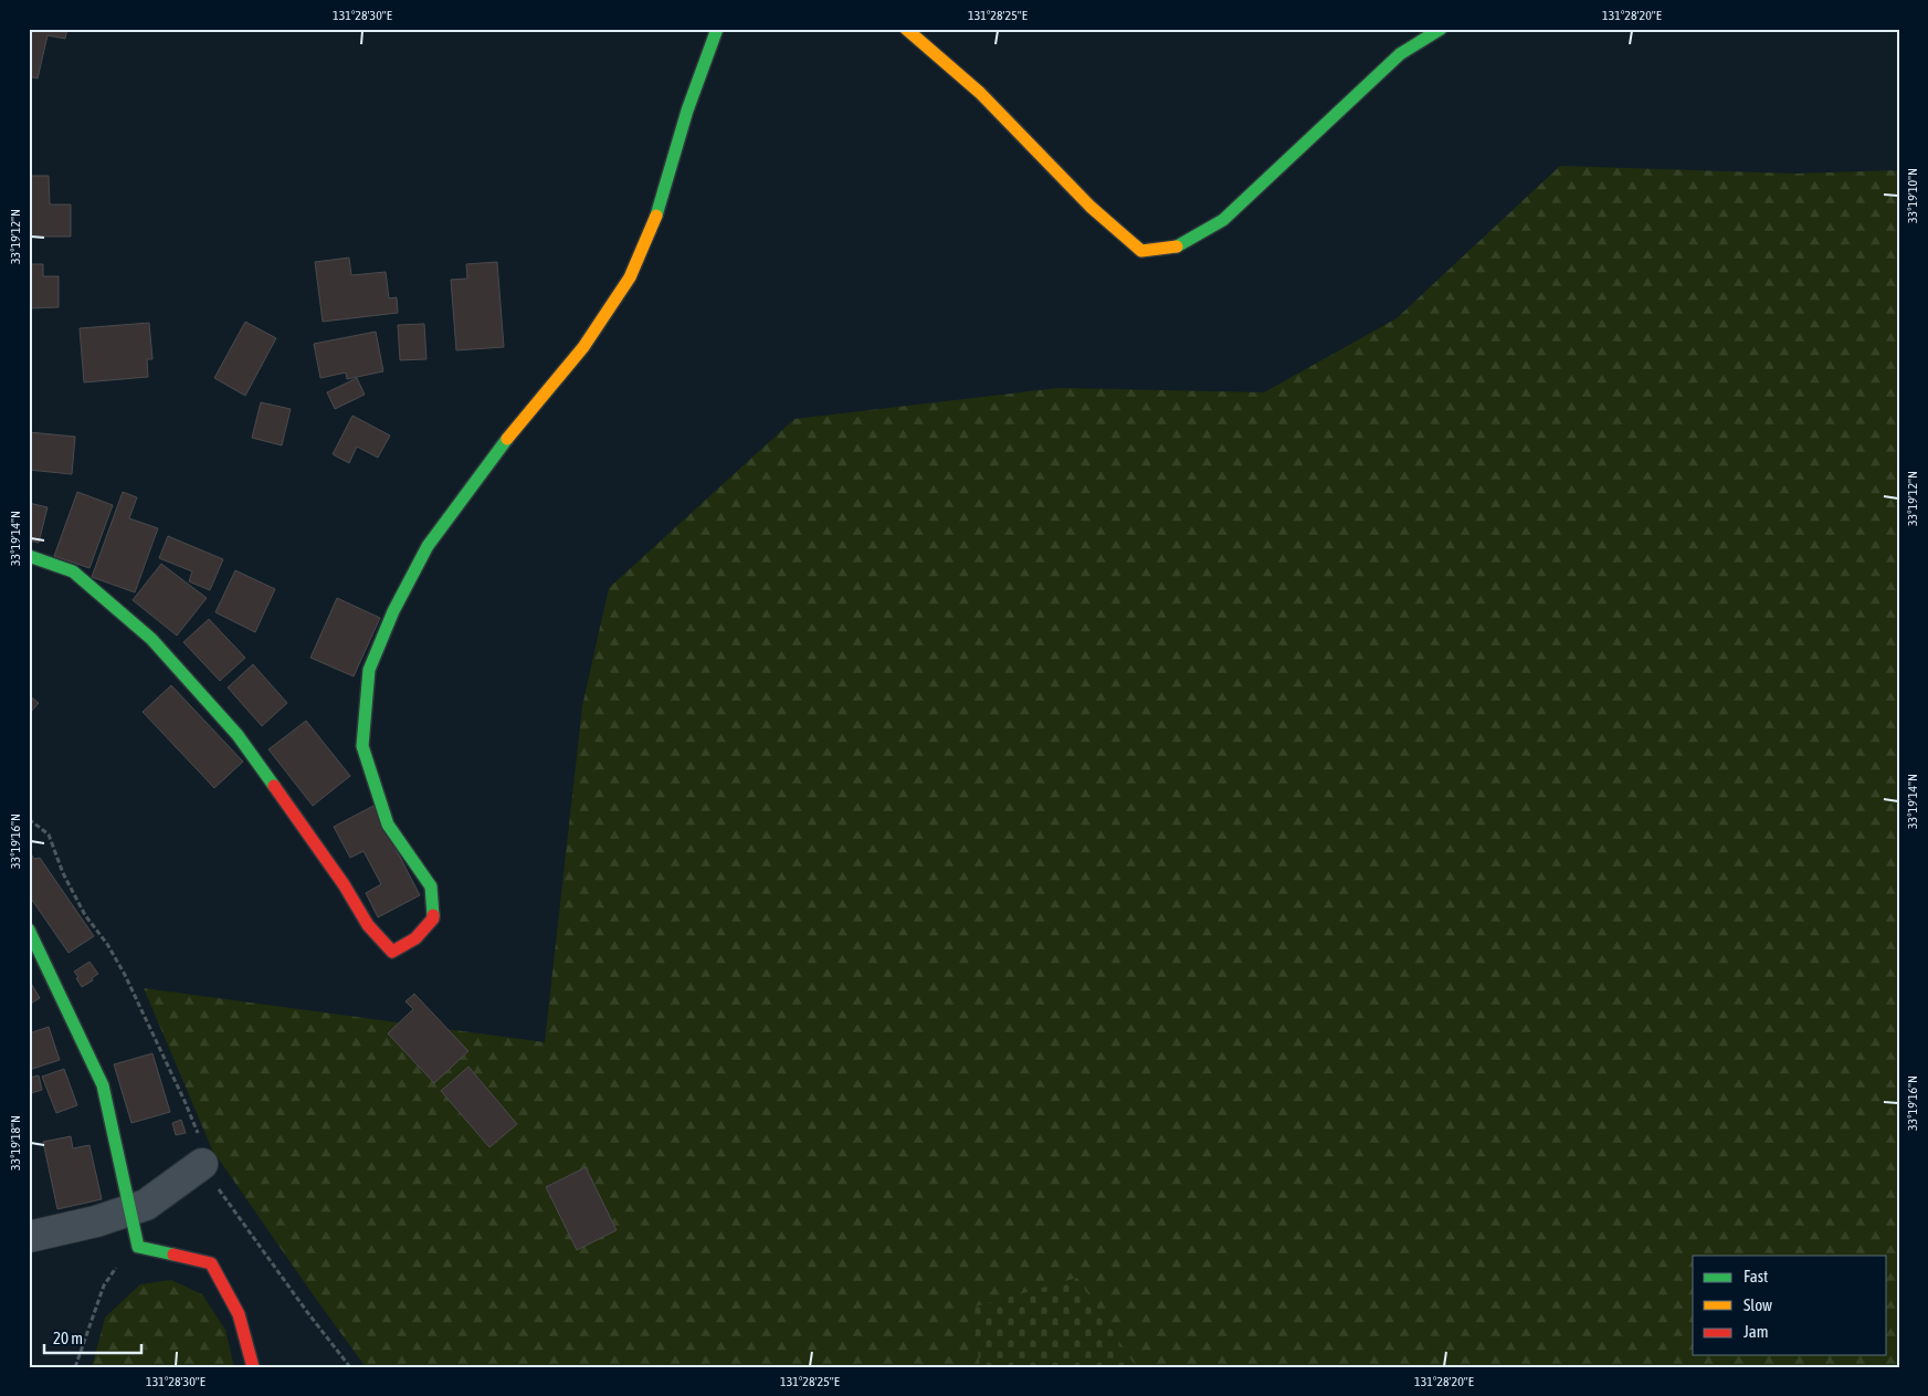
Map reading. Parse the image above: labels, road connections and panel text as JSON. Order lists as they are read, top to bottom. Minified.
{"legend":["Fast","Slow","Jam"],"scale_bar":"20 m","coordinates":["131°28'30\"E","131°28'25\"E","131°28'20\"E","33°19'10\"N","33°19'12\"N","33°19'14\"N","33°19'16\"N","33°19'18\"N"]}
